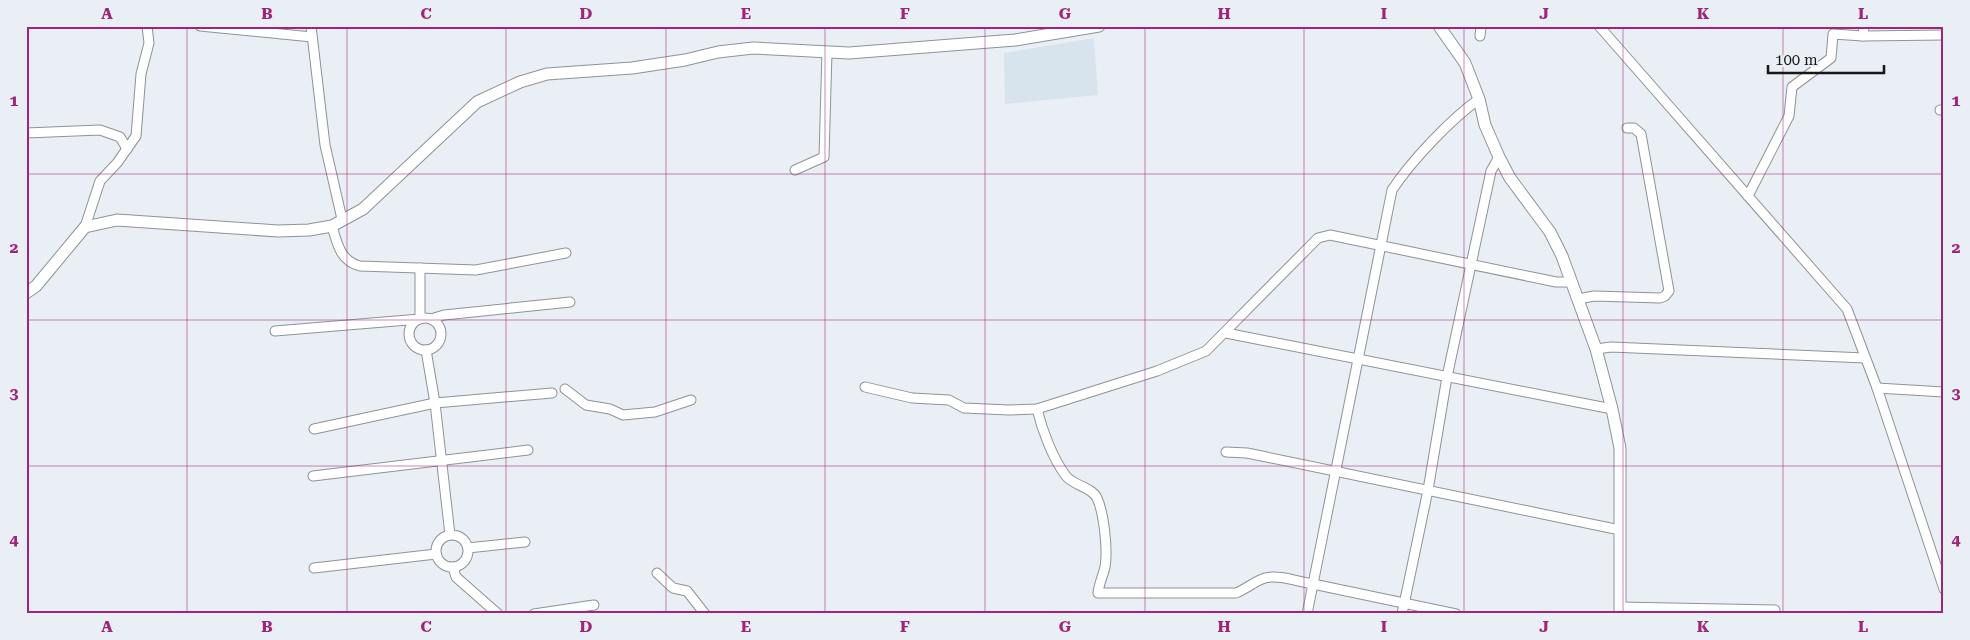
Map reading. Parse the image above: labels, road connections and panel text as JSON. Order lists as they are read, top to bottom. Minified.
{"scale_bar":"100 m","grid":{"columns":["A","B","C","D","E","F","G","H","I","J","K","L"],"rows":["1","2","3","4"]}}
